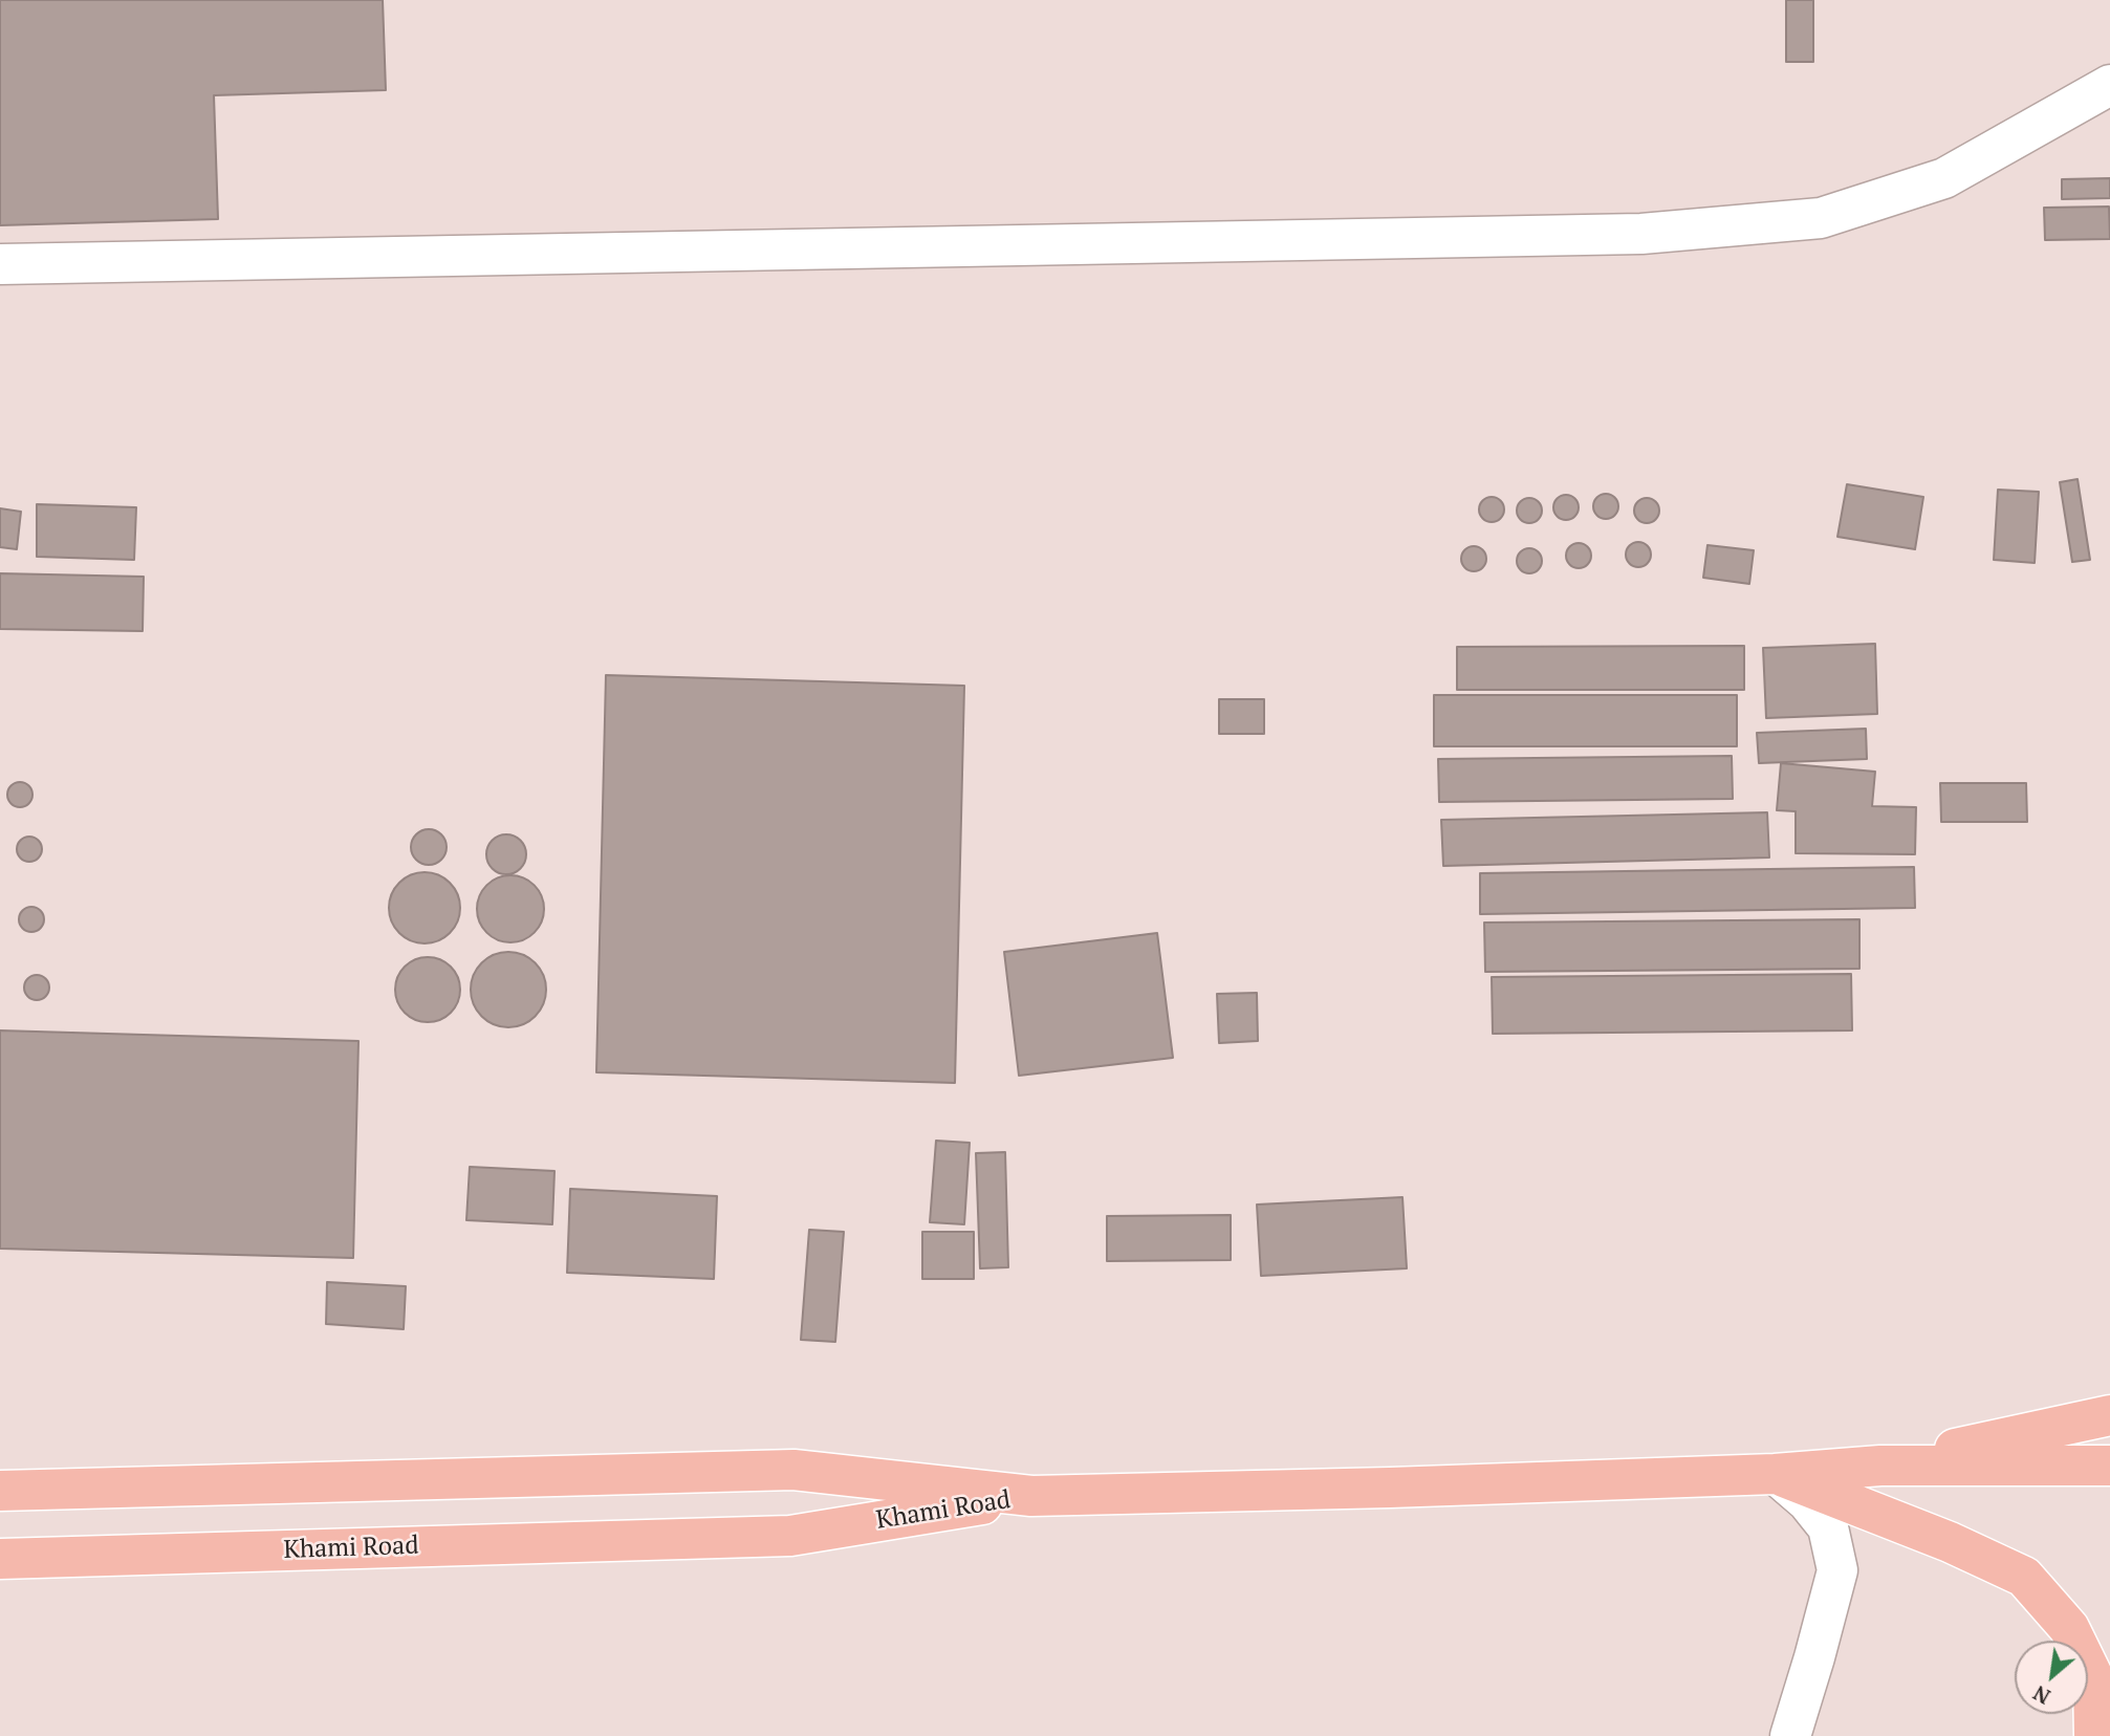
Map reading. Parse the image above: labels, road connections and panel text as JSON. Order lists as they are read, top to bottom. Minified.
{"streets":{"main road":["Khami Road"]},"north":"bottom left"}
